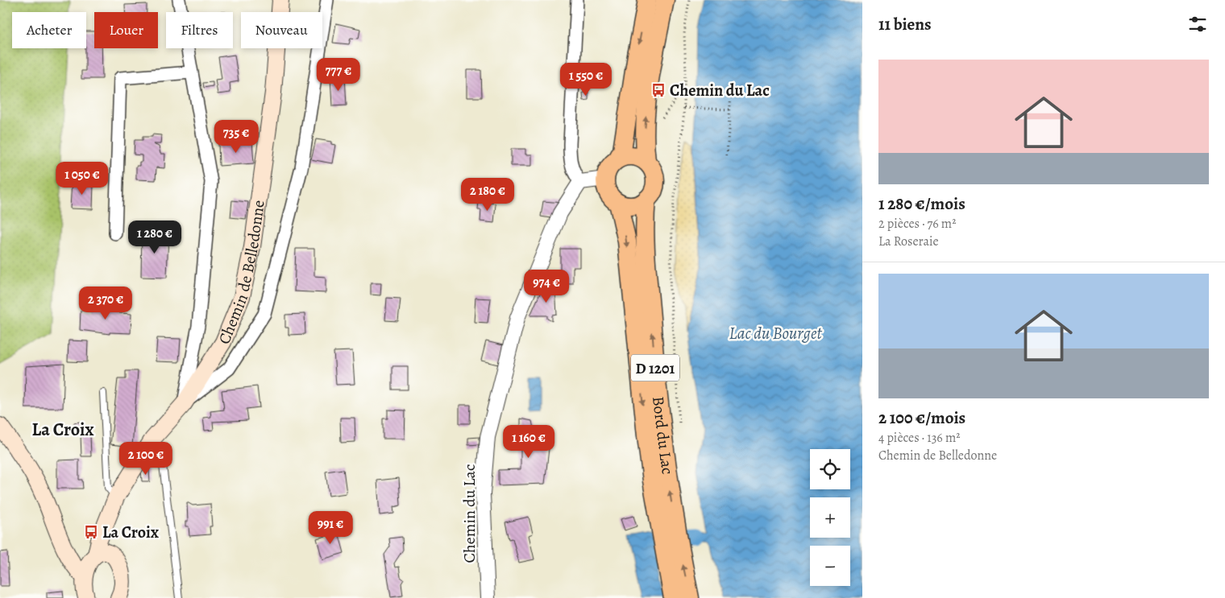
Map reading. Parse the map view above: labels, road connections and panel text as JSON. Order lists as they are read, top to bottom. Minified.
{"streets":{"main road":["Chemin de Belledonne","D 1201","Bord du Lac"],"street":["Chemin du Lac"]},"districts":["La Croix"],"water":["Lac du Bourget"],"places":{"bus stop":["Chemin du Lac","La Croix"]},"page":{"heading":"11 biens","chip":["Acheter","Louer","Filtres","Nouveau"],"list":[{"name":"1 280 €/mois","note":"2 pièces · 76 m² · La Roseraie"},{"name":"2 100 €/mois","note":"4 pièces · 136 m² · Chemin de Belledonne"}],"price":["777 €","1 550 €","735 €","1 050 €","2 180 €","1 280 €","974 €","2 370 €","1 160 €","2 100 €","991 €"],"map_buttons":["+","−"]}}
